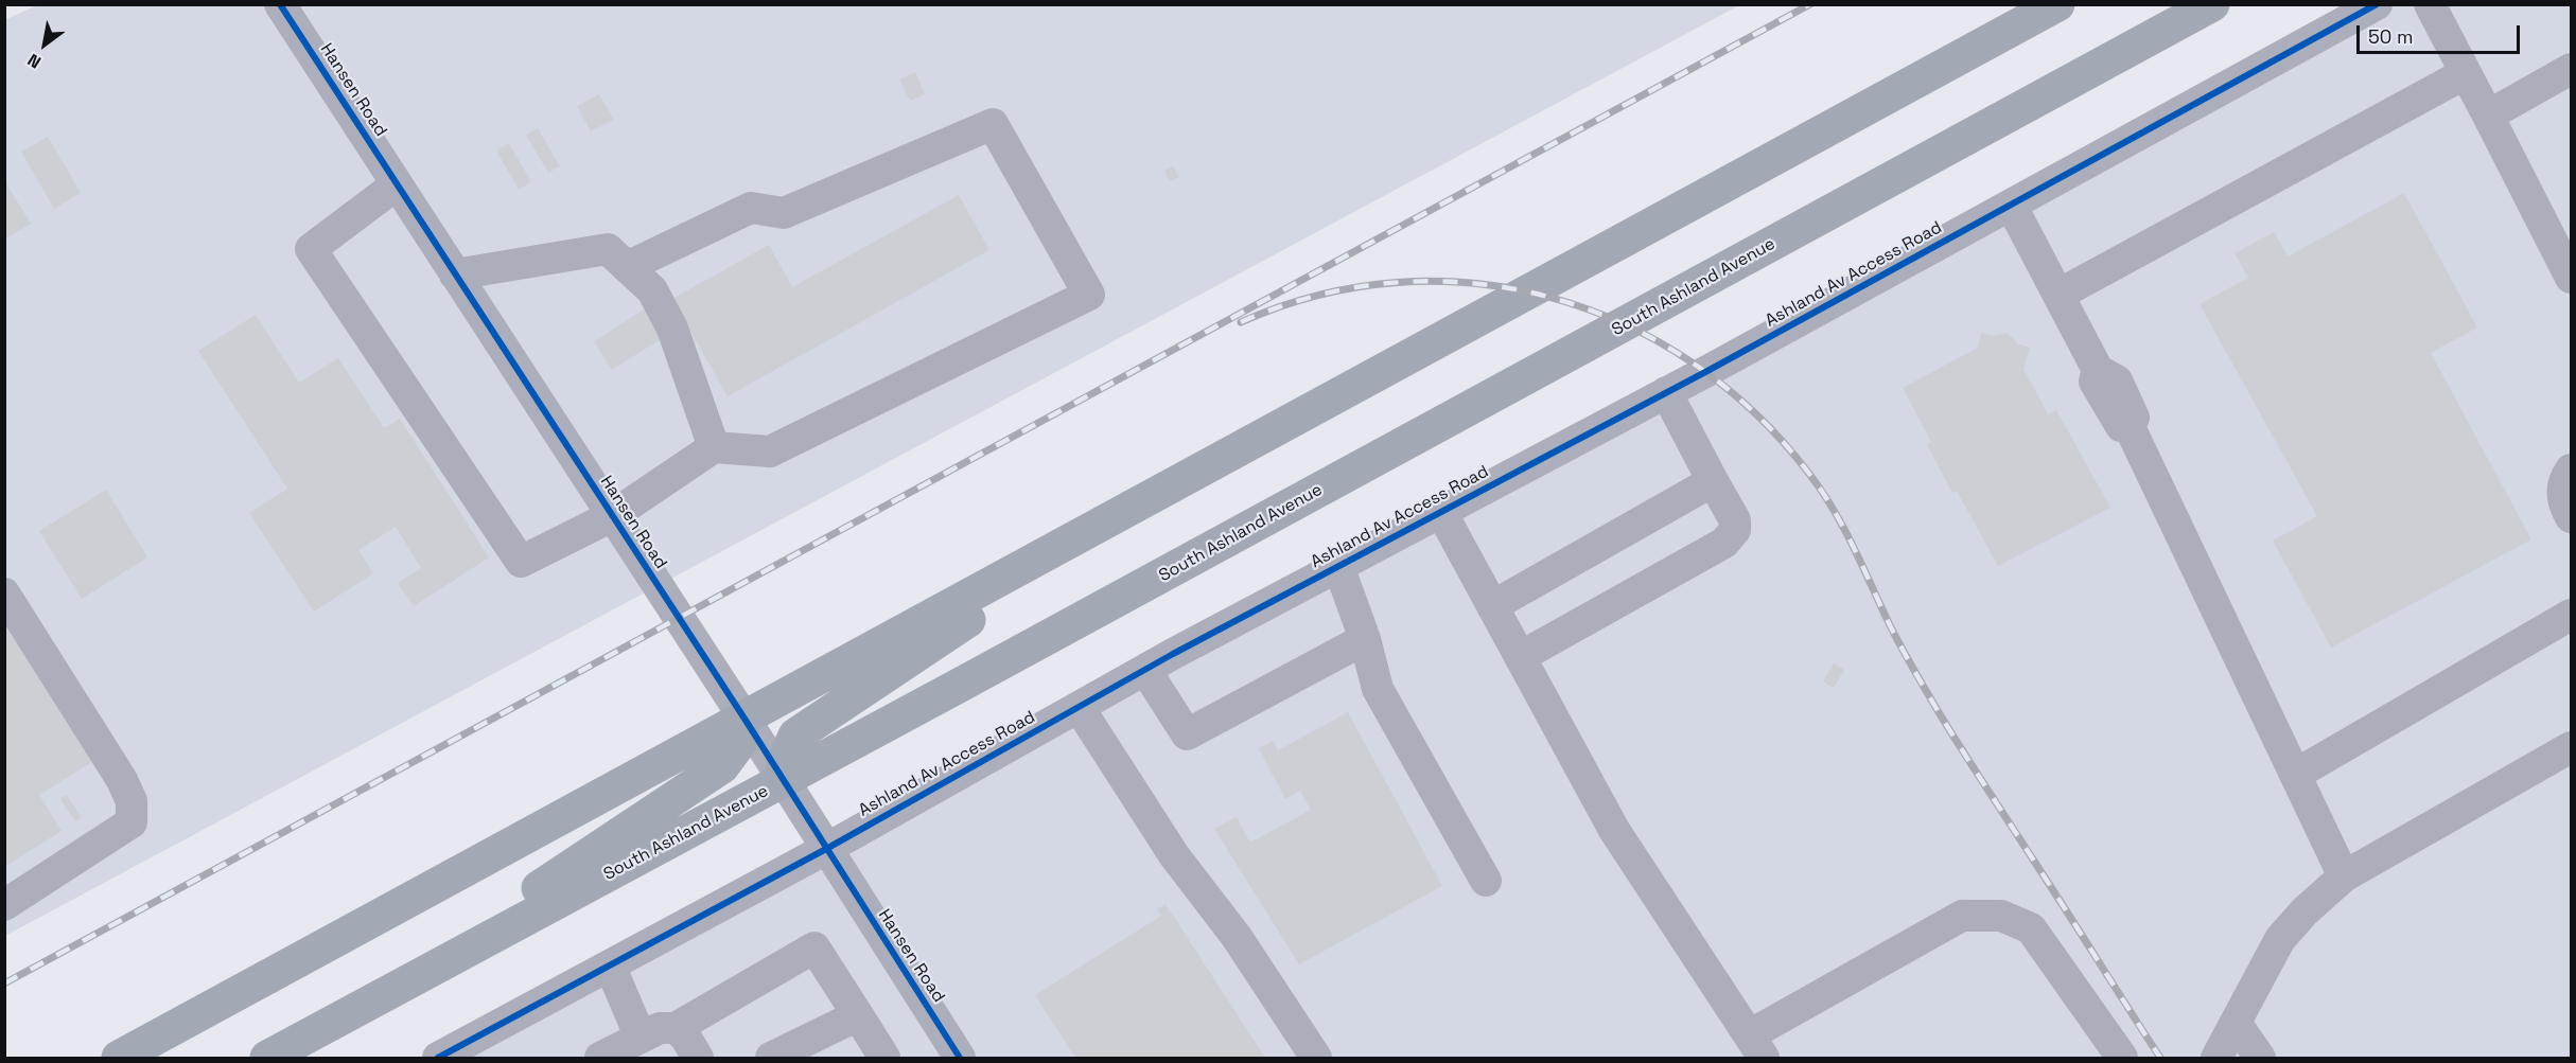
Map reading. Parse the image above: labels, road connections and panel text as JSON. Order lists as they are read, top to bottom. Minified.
{"streets":{"main road":["South Ashland Avenue"],"street":["Hansen Road","Ashland Av Access Road"]},"crossings":[["Hansen Road","Ashland Av Access Road"],["Hansen Road","South Ashland Avenue"]],"scale_bar":"50 m","north":"bottom left"}
